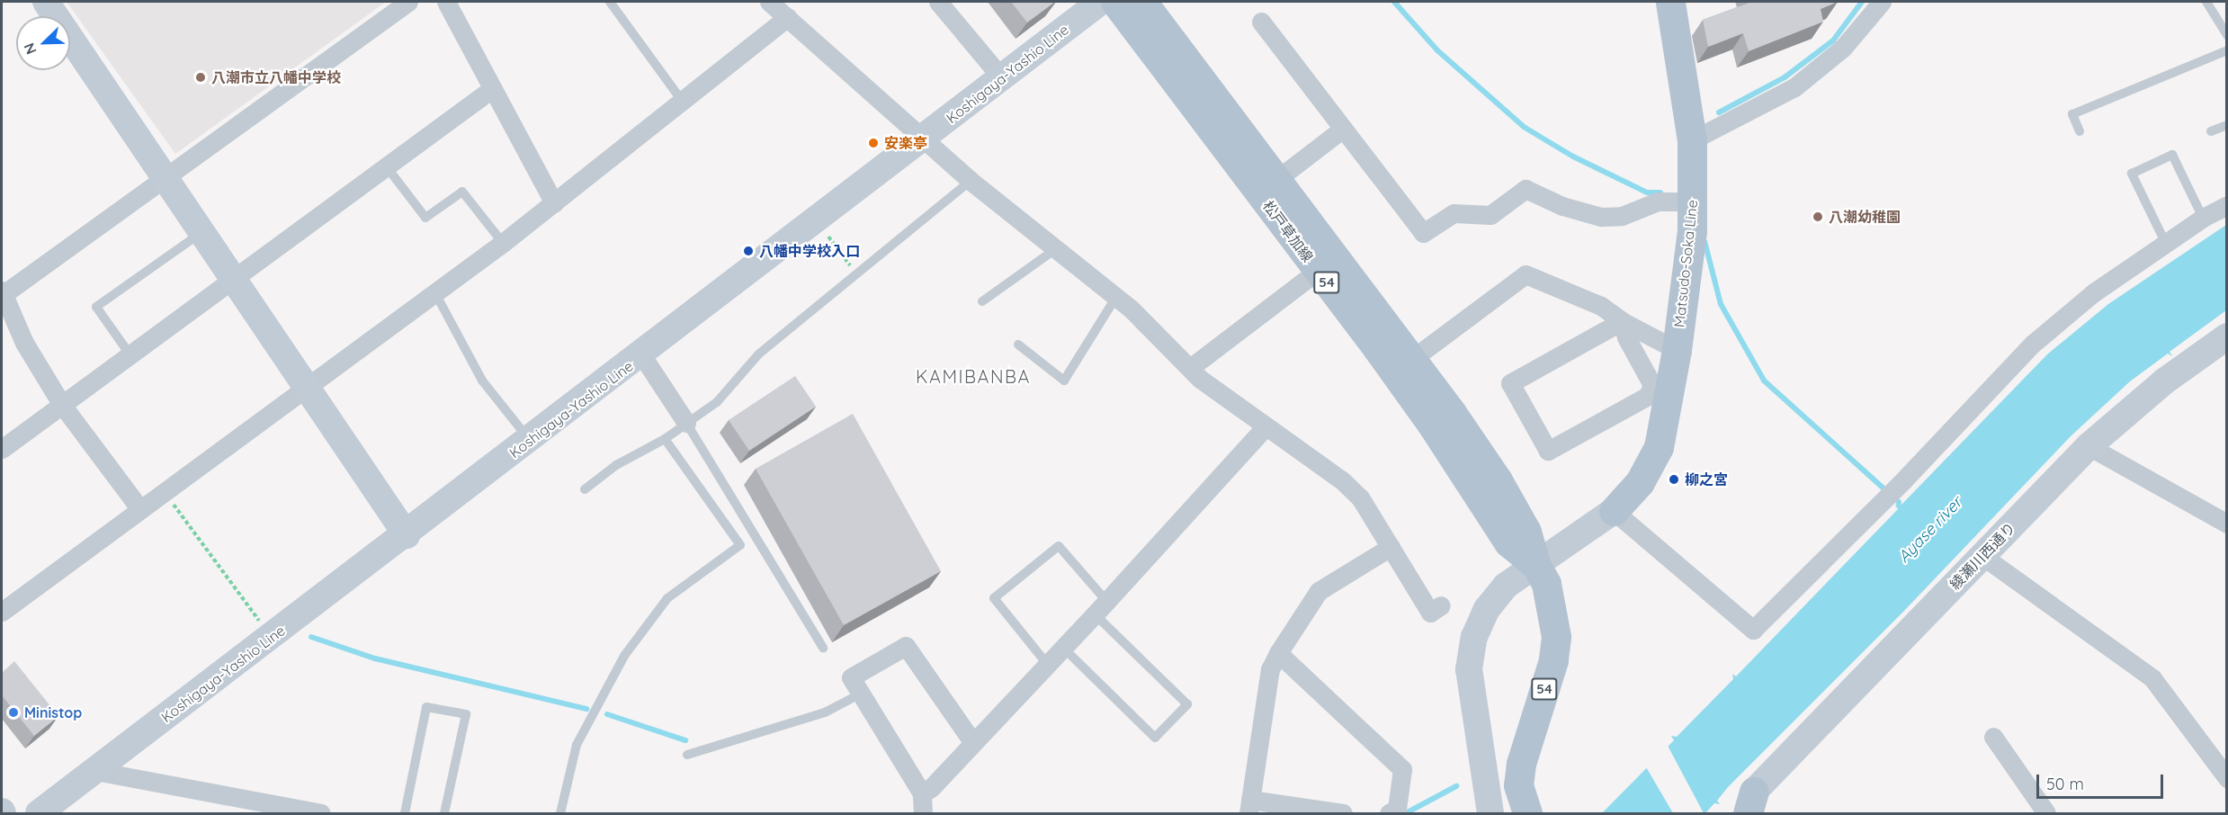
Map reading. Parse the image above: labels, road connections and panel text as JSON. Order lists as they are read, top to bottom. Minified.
{"streets":{"main road":["松戸草加線","Matsudo-Soka Line","54"],"street":["Koshigaya-Yashio Line","綾瀬川西通り"]},"districts":["KAMIBANBA"],"water":["Ayase river"],"places":["八潮市立八幡中学校","安楽亭","八潮幼稚園","八幡中学校入口","柳之宮","Ministop"],"scale_bar":"50 m","north":"bottom left"}
